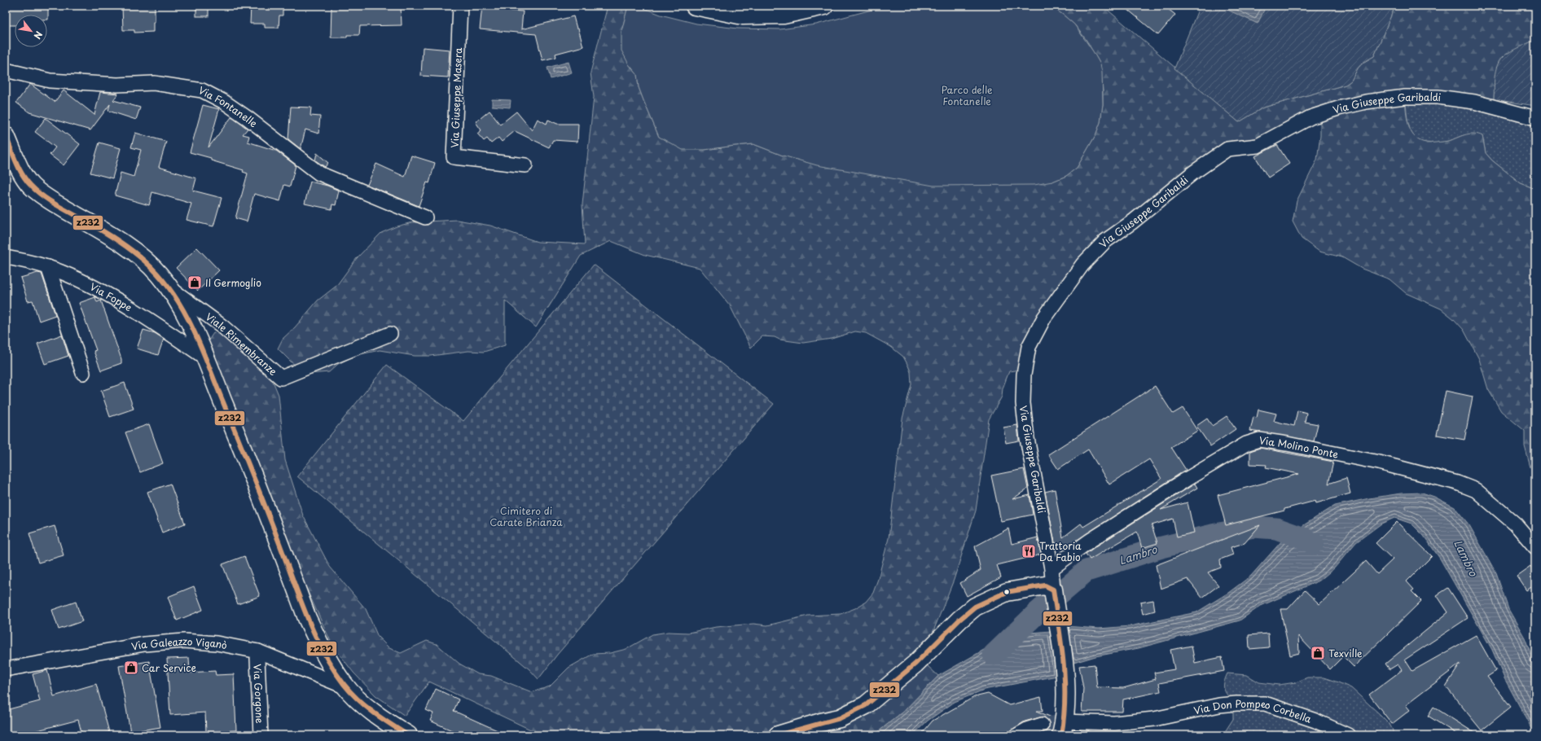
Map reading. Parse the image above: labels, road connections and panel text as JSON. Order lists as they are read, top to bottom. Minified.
{"streets":{"street":["Via Giuseppe Masera","Via Giuseppe Garibaldi","Via Fontanelle","Via Foppe","Viale Rimembranze","Via Molino Ponte","Via Galeazzo Viganò","Via Gorgone","Via Don Pompeo Corbella"]},"crossings":[["Via Giuseppe Garibaldi","Via Molino Ponte"],["Via Galeazzo Viganò","Via Gorgone"]],"water":["Lambro"],"parks":["Parco delle Fontanelle","Cimitero di Carate Brianza"],"places":{"shop":["Il Germoglio","Texville","Car Service"],"restaurant":["Trattoria Da Fabio"]},"lines":["transit line z232"],"north":"bottom right"}
